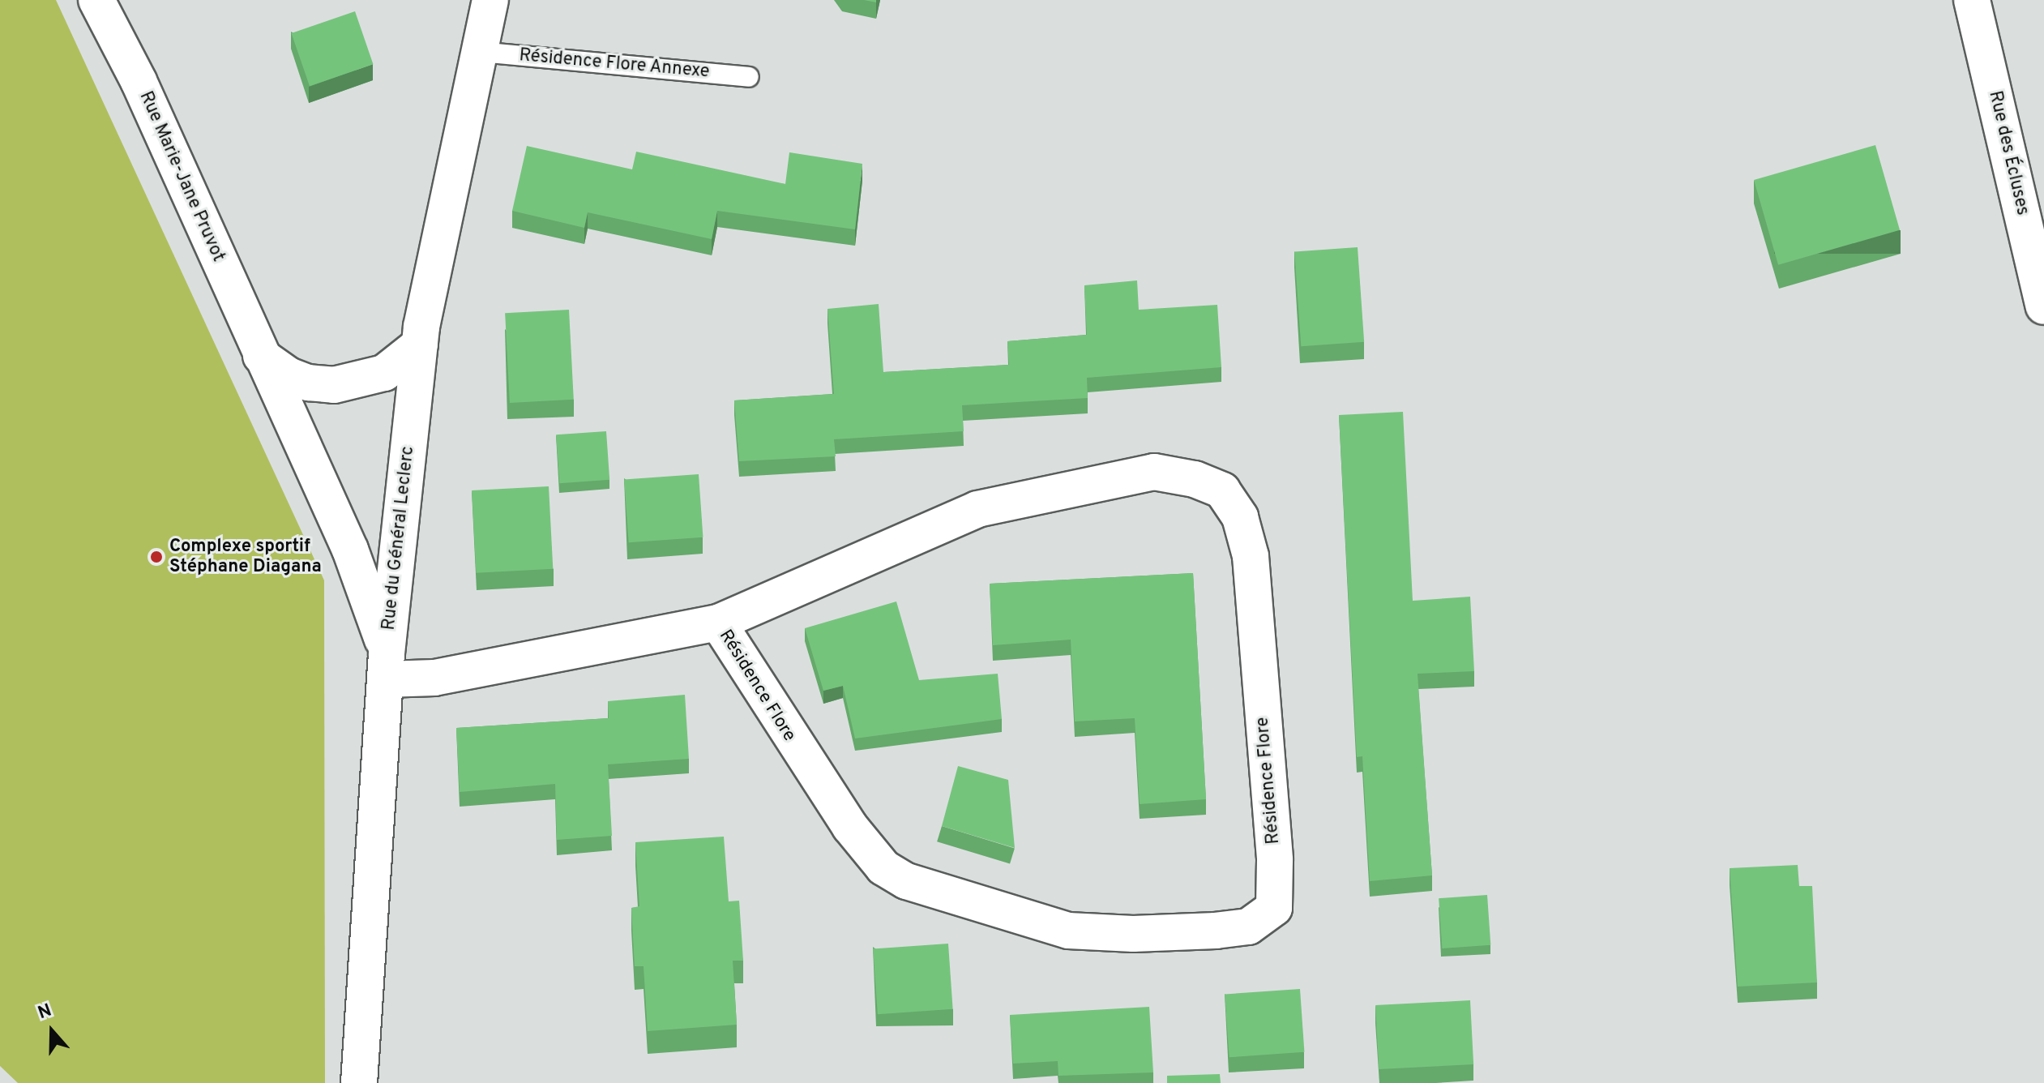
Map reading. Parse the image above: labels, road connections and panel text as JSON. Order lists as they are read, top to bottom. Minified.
{"streets":{"street":["Rue des Écluses","Rue Marie-Jane Pruvot","Rue du Général Leclerc","Résidence Flore"],"lane":["Résidence Flore Annexe"]},"crossings":[["Résidence Flore Annexe","Rue du Général Leclerc"],["Rue Marie-Jane Pruvot","Rue du Général Leclerc"],["Rue Marie-Jane Pruvot","Résidence Flore"],["Rue du Général Leclerc","Résidence Flore"]],"places":["Complexe sportif Stéphane Diagana"],"north":"top"}
